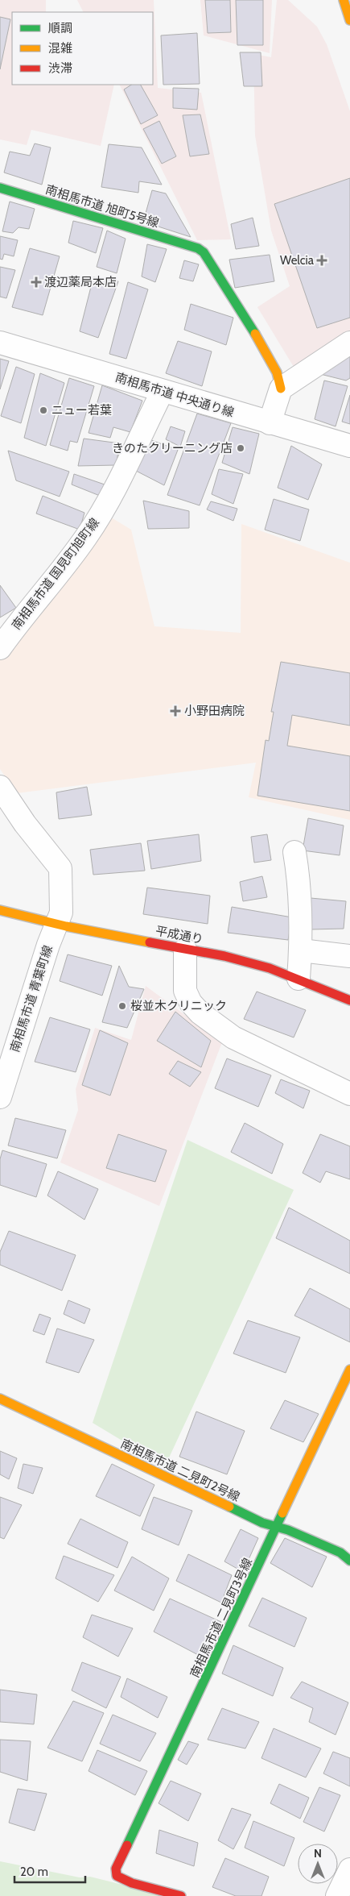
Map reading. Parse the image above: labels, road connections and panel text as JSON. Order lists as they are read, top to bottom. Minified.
{"streets":{"street":["南相馬市道 旭町5号線","南相馬市道 中央通り線","南相馬市道 国見町旭町線","平成通り","南相馬市道 青葉町線","南相馬市道 二見町2号線","南相馬市道 二見町3号線"]},"crossings":[["南相馬市道 中央通り線","南相馬市道 国見町旭町線"],["平成通り","南相馬市道 青葉町線"],["南相馬市道 二見町2号線","南相馬市道 二見町3号線"]],"places":{"health":["Welcia","渡辺薬局本店","小野田病院"],"other":["ニュー若葉","きのたクリーニング店","桜並木クリニック"]},"legend":["順調","混雑","渋滞"],"scale_bar":"20 m","north":"top"}
